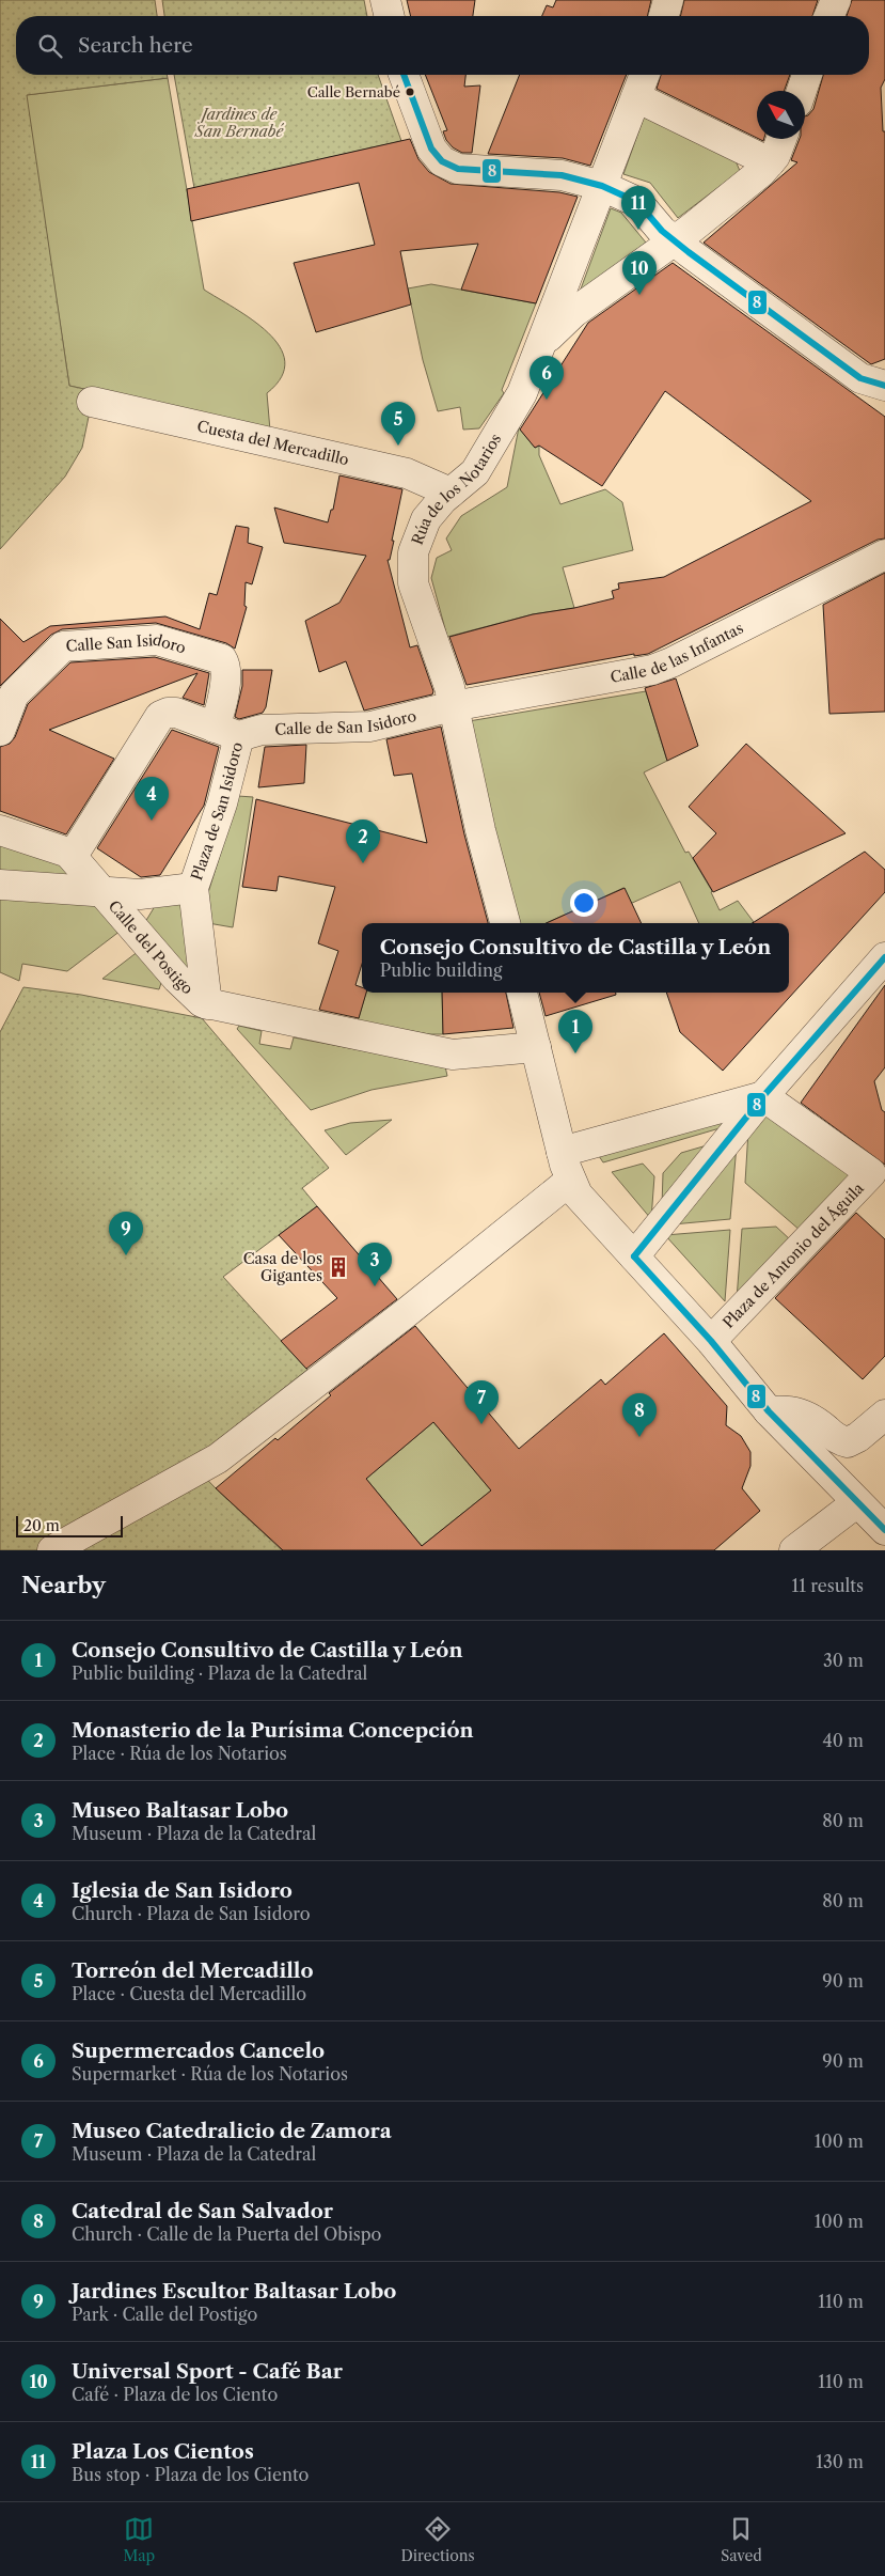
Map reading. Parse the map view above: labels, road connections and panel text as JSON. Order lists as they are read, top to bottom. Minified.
{"streets":{"street":["Cuesta del Mercadillo","Rúa de los Notarios","Calle San Isidoro","Calle de las Infantas","Calle de San Isidoro","Plaza de San Isidoro","Calle del Postigo","Plaza de Antonio del Águila"]},"crossings":[["Cuesta del Mercadillo","Rúa de los Notarios"],["Rúa de los Notarios","Calle de las Infantas"],["Rúa de los Notarios","Calle de San Isidoro"],["Calle San Isidoro","Calle de San Isidoro"],["Calle San Isidoro","Plaza de San Isidoro"],["Calle de las Infantas","Calle de San Isidoro"],["Calle de San Isidoro","Plaza de San Isidoro"],["Plaza de San Isidoro","Calle del Postigo"]],"parks":["Jardines de San Bernabé"],"places":{"other":["Calle Bernabé"],"building":["Casa de los Gigantes"]},"lines":["transit line 8"],"scale_bar":"20 m","north":"top left","page":{"search":"Search here","pins":["11","10","6","5","4","2","1","9","3","7","8"],"popup":["Consejo Consultivo de Castilla y León","Public building"],"scale":"20 m","heading":["Nearby","11 results"],"list":[{"mark":"1","name":"Consejo Consultivo de Castilla y León","note":"Public building · Plaza de la Catedral","value":"30 m"},{"mark":"2","name":"Monasterio de la Purísima Concepción","note":"Place · Rúa de los Notarios","value":"40 m"},{"mark":"3","name":"Museo Baltasar Lobo","note":"Museum · Plaza de la Catedral","value":"80 m"},{"mark":"4","name":"Iglesia de San Isidoro","note":"Church · Plaza de San Isidoro","value":"80 m"},{"mark":"5","name":"Torreón del Mercadillo","note":"Place · Cuesta del Mercadillo","value":"90 m"},{"mark":"6","name":"Supermercados Cancelo","note":"Supermarket · Rúa de los Notarios","value":"90 m"},{"mark":"7","name":"Museo Catedralicio de Zamora","note":"Museum · Plaza de la Catedral","value":"100 m"},{"mark":"8","name":"Catedral de San Salvador","note":"Church · Calle de la Puerta del Obispo","value":"100 m"},{"mark":"9","name":"Jardines Escultor Baltasar Lobo","note":"Park · Calle del Postigo","value":"110 m"},{"mark":"10","name":"Universal Sport - Café Bar","note":"Café · Plaza de los Ciento","value":"110 m"},{"mark":"11","name":"Plaza Los Cientos","note":"Bus stop · Plaza de los Ciento","value":"130 m"}],"nav":["Map","Directions","Saved"]}}
